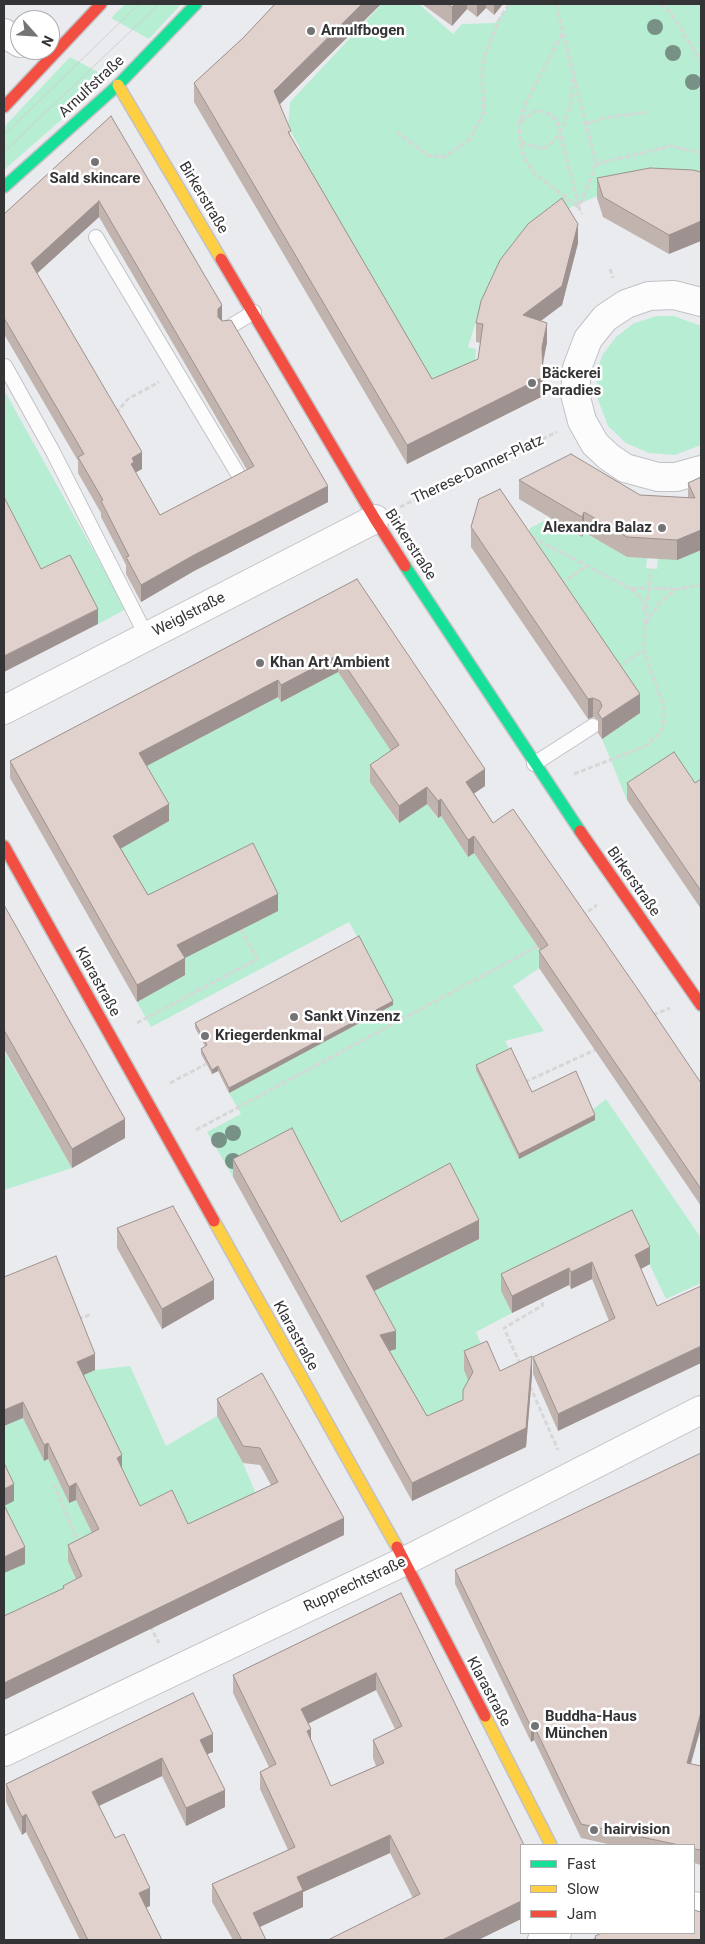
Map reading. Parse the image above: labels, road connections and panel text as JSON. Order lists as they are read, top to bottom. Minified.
{"streets":{"street":["Arnulfstraße","Birkerstraße","Weiglstraße","Klarastraße","Rupprechtstraße"],"path":["Therese-Danner-Platz"]},"crossings":[["Arnulfstraße","Birkerstraße"],["Birkerstraße","Therese-Danner-Platz"],["Birkerstraße","Weiglstraße"],["Therese-Danner-Platz","Weiglstraße"],["Klarastraße","Rupprechtstraße"]],"places":["Arnulfbogen","Sald skincare","Bäckerei Paradies","Alexandra Balaz","Khan Art Ambient","Sankt Vinzenz","Kriegerdenkmal","Buddha-Haus München","hairvision"],"legend":["Fast","Slow","Jam"],"north":"bottom right"}
